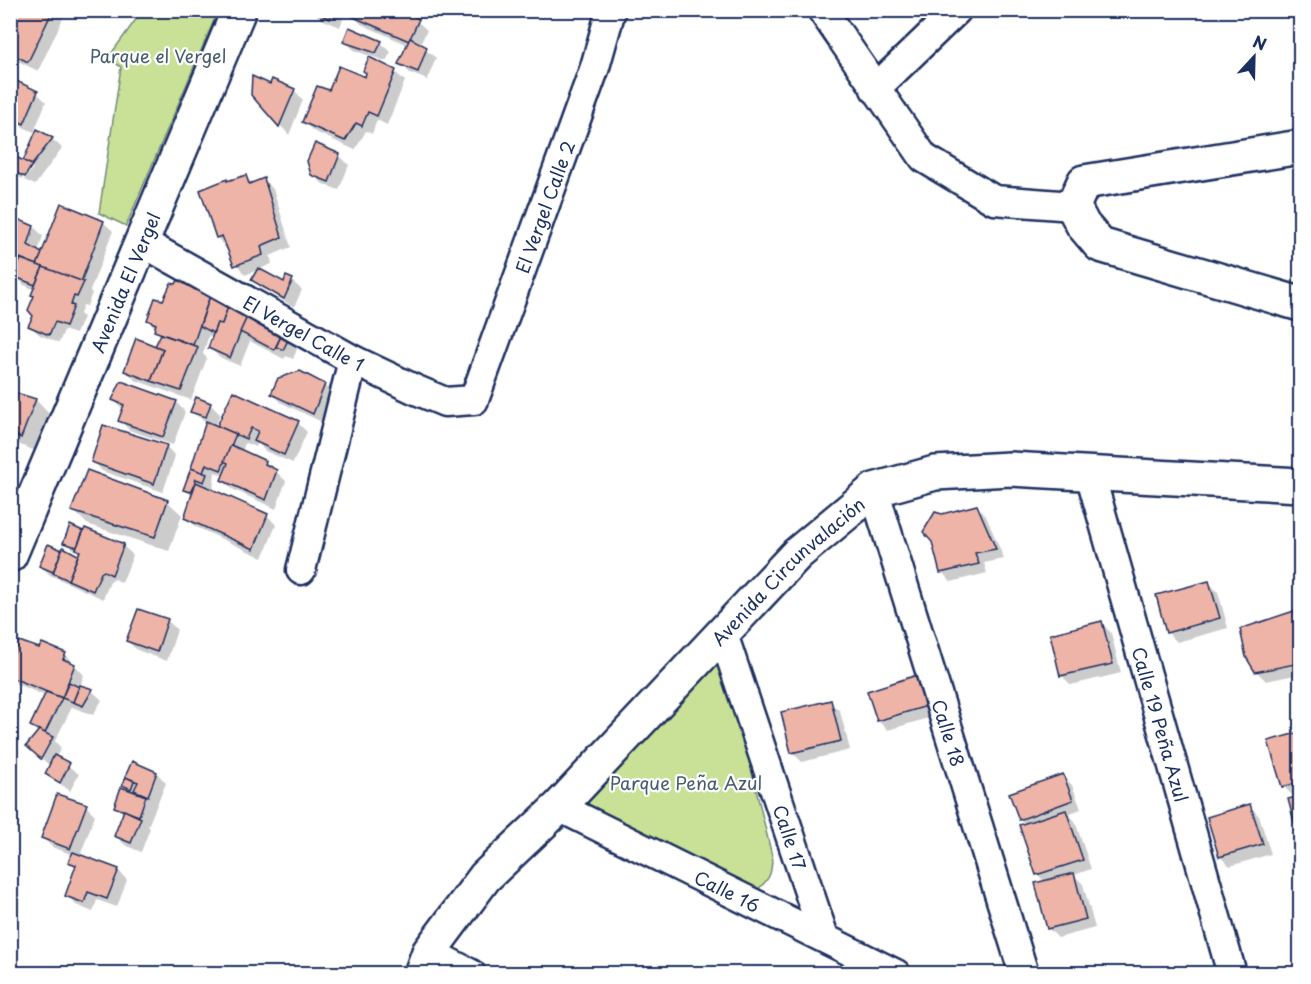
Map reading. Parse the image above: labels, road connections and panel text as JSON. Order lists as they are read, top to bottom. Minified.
{"streets":{"street":["El Vergel Calle 2","Avenida El Vergel","El Vergel Calle 1","Avenida Circunvalación","Calle 19 Peña Azul","Calle 18","Calle 17","Calle 16"]},"crossings":[["El Vergel Calle 2","El Vergel Calle 1"],["Avenida El Vergel","El Vergel Calle 1"],["Avenida Circunvalación","Calle 19 Peña Azul"],["Avenida Circunvalación","Calle 18"],["Avenida Circunvalación","Calle 17"],["Avenida Circunvalación","Calle 16"],["Calle 17","Calle 16"]],"parks":["Parque el Vergel","Parque Peña Azul"],"north":"top"}
